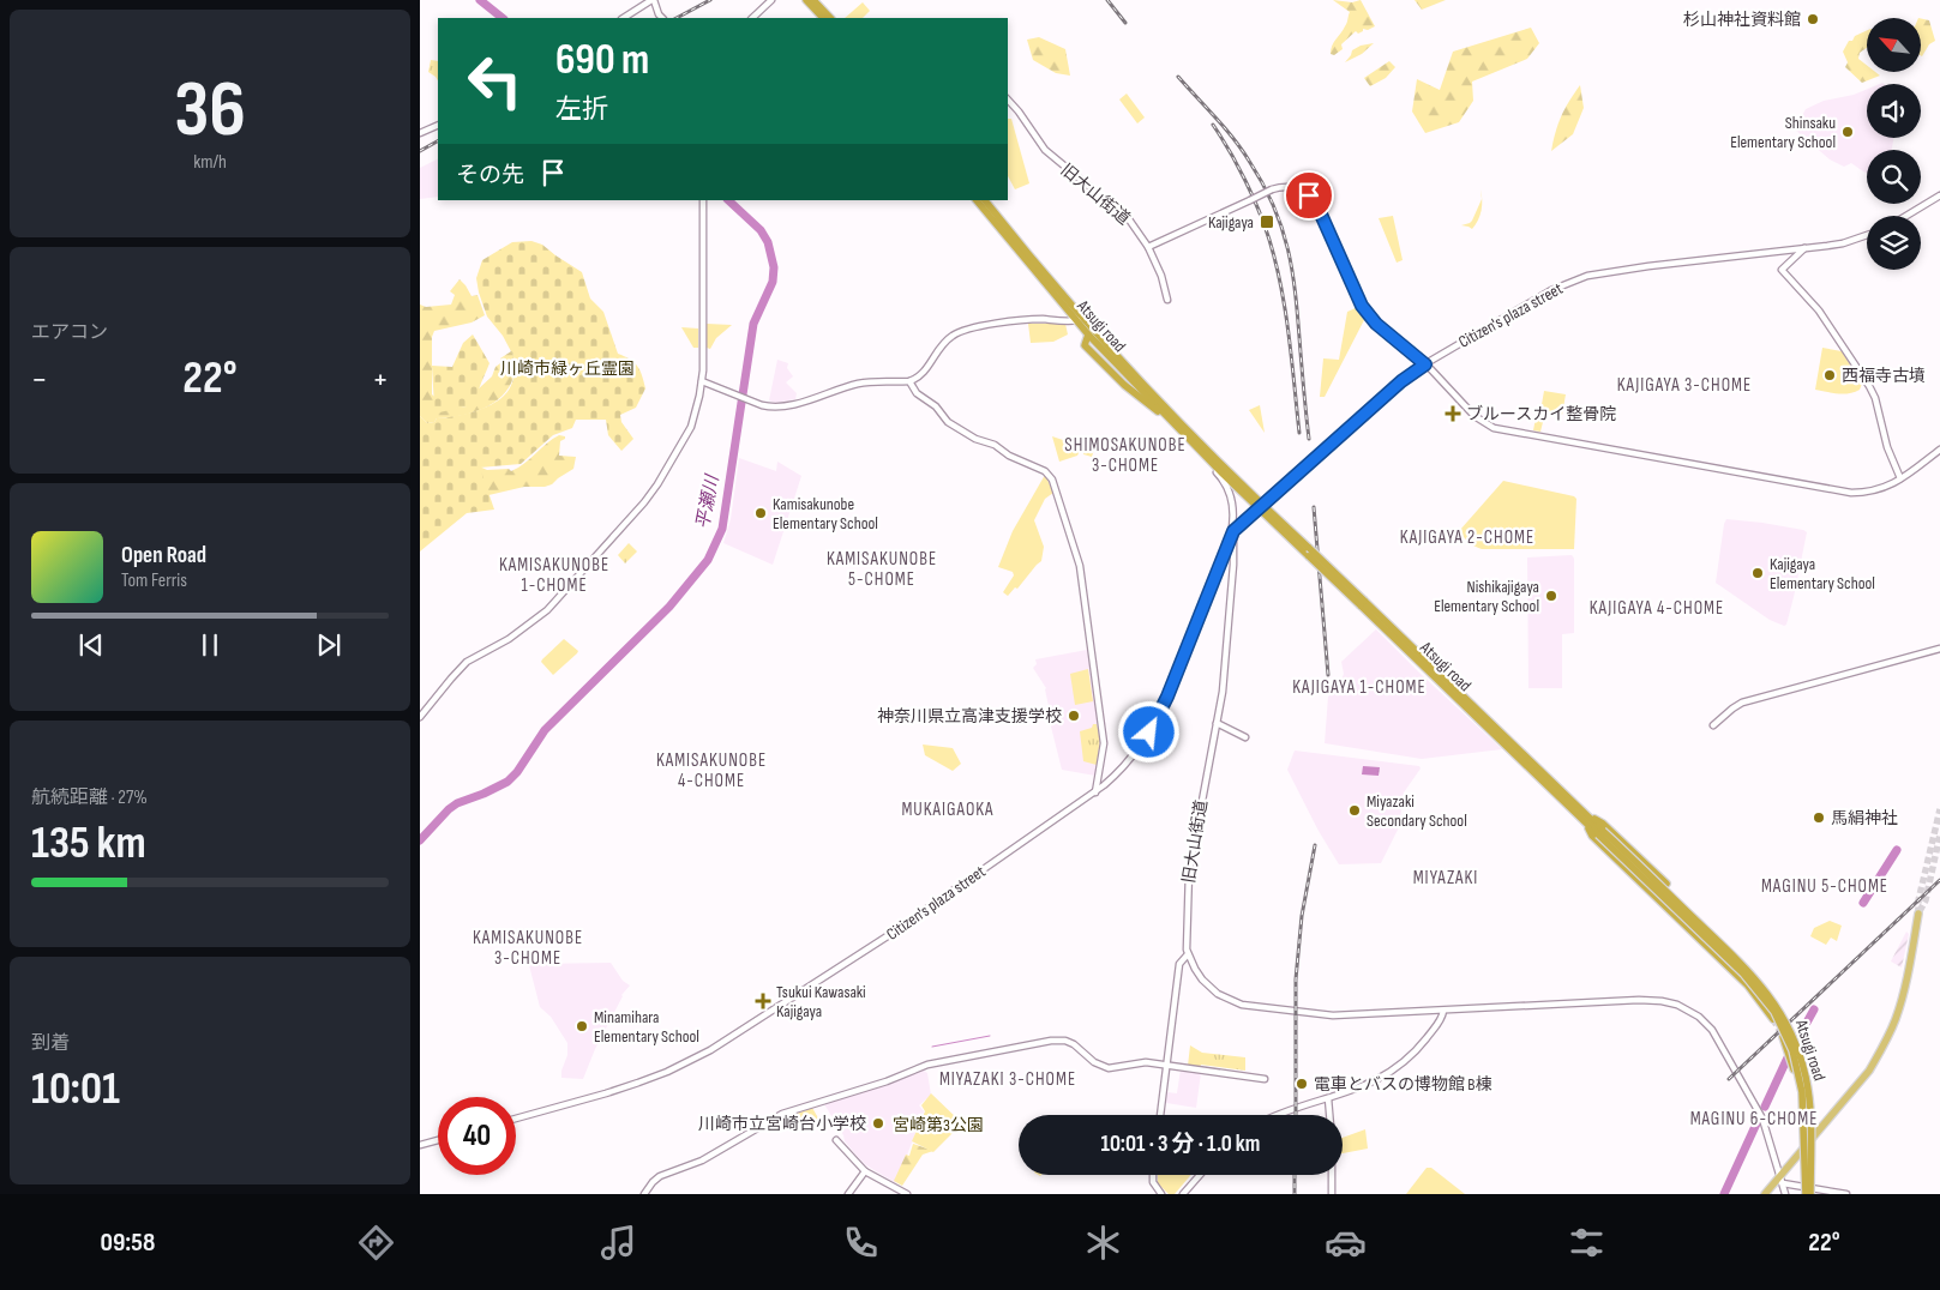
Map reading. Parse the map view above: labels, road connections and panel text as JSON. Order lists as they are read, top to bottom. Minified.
{"streets":{"highway":["Atsugi road"],"street":["旧大山街道","Citizen's plaza street"]},"crossings":[["Citizen's plaza street","Atsugi road"]],"districts":["KAJIGAYA 3-CHOME","SHIMOSAKUNOBE 3-CHOME","KAJIGAYA 2-CHOME","KAMISAKUNOBE 5-CHOME","KAMISAKUNOBE 1-CHOME","KAJIGAYA 4-CHOME","KAJIGAYA 1-CHOME","KAMISAKUNOBE 4-CHOME","MUKAIGAOKA","MIYAZAKI","MAGINU 5-CHOME","KAMISAKUNOBE 3-CHOME","MIYAZAKI 3-CHOME","MAGINU 6-CHOME"],"water":["平瀬川"],"parks":["川崎市緑ヶ丘霊園","宮崎第3公園"],"places":{"other":["杉山神社資料館","Shinsaku Elementary School","西福寺古墳","Kamisakunobe Elementary School","Kajigaya Elementary School","Nishikajigaya Elementary School","神奈川県立高津支援学校","Miyazaki Secondary School","馬絹神社","Minamihara Elementary School","電車とバスの博物館 B棟","川崎市立宮崎台小学校"],"transit":["Kajigaya"],"health":["ブルースカイ整骨院","Tsukui Kawasaki Kajigaya"]},"north":"top left","page":{"tile":[["36","km/h"],"エアコン",["航続距離 · 27%","135 km"],["到着","10:01"]],"turn":["690 m","左折"],"then":"その先","heat":["−","22°","+"],"song":["Open Road","Tom Ferris"],"limit":"40","trip":"10:01 · 3 分 · 1.0 km","tabs":["09:58","22°"]}}
